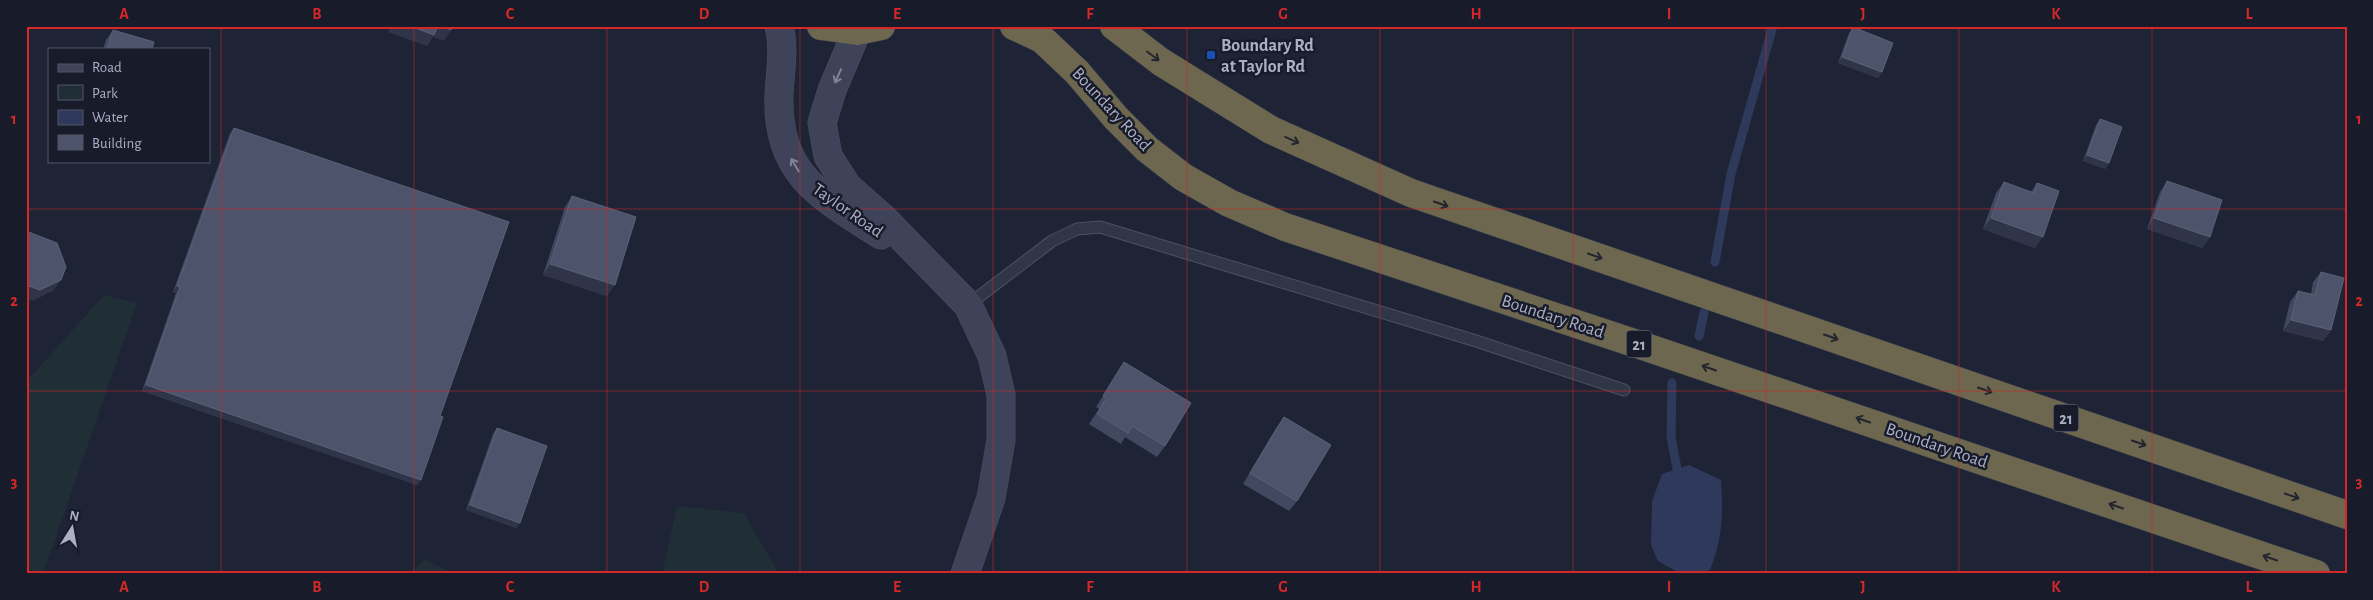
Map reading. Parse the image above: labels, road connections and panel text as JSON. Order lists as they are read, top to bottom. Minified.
{"streets":{"highway":["Boundary Road","21"],"street":["Taylor Road"]},"places":{"transit":["Boundary Rd at Taylor Rd"]},"legend":["Road","Park","Water","Building"],"north":"top","grid":{"columns":["A","B","C","D","E","F","G","H","I","J","K","L"],"rows":["1","2","3"]}}
